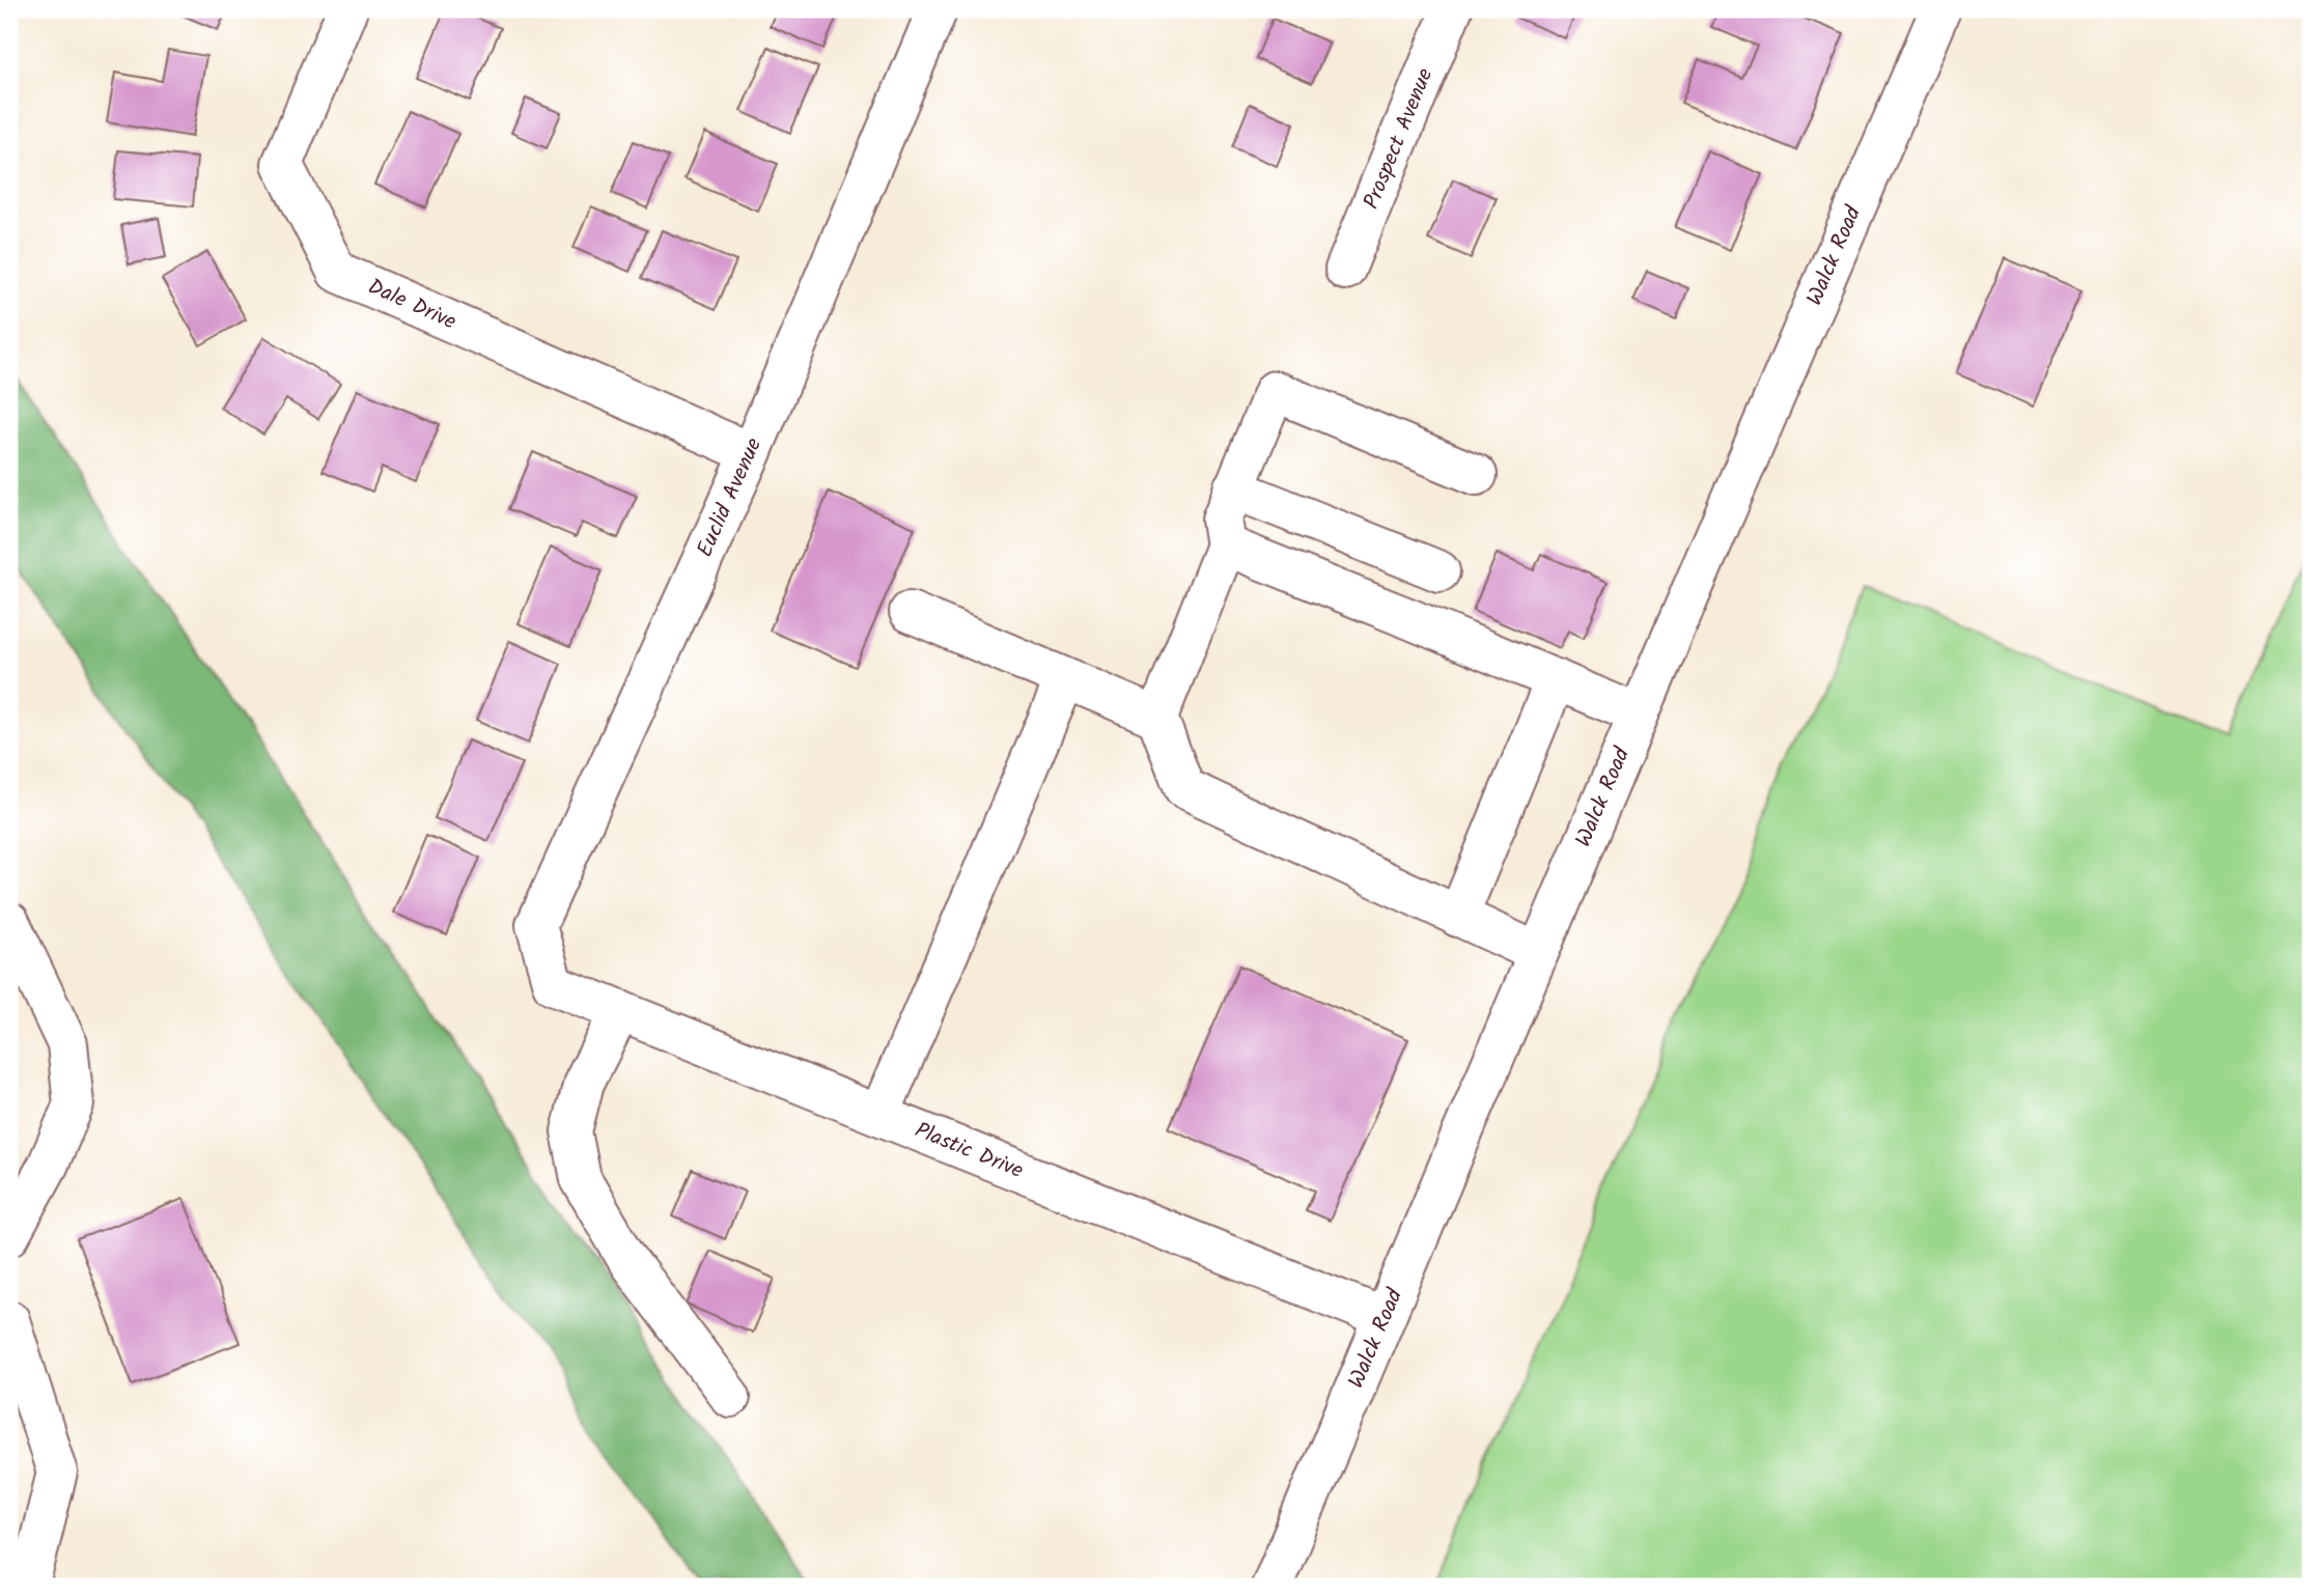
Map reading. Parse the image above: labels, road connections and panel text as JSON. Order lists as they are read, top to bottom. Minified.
{"streets":{"street":["Prospect Avenue","Walck Road","Dale Drive","Euclid Avenue","Plastic Drive"]},"crossings":[["Walck Road","Plastic Drive"],["Dale Drive","Euclid Avenue"],["Euclid Avenue","Plastic Drive"]]}
